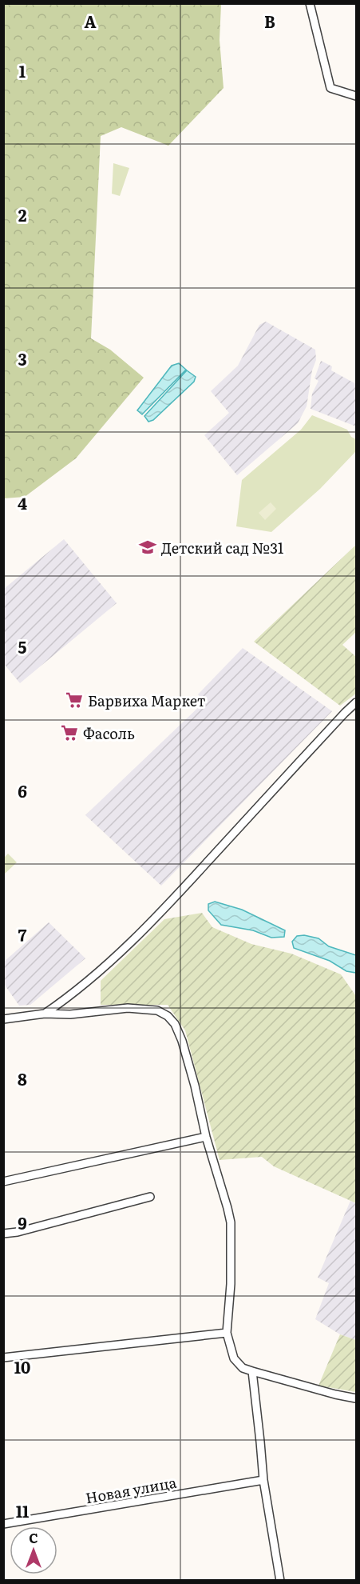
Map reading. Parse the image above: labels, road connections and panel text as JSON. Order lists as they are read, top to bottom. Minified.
{"streets":{"street":["Новая улица"]},"places":{"school or university":["Детский сад №31"],"supermarket":["Барвиха Маркет","Фасоль"]},"north":"top","grid":{"columns":["A","B"],"rows":["1","2","3","4","5","6","7","8","9","10","11"]}}
